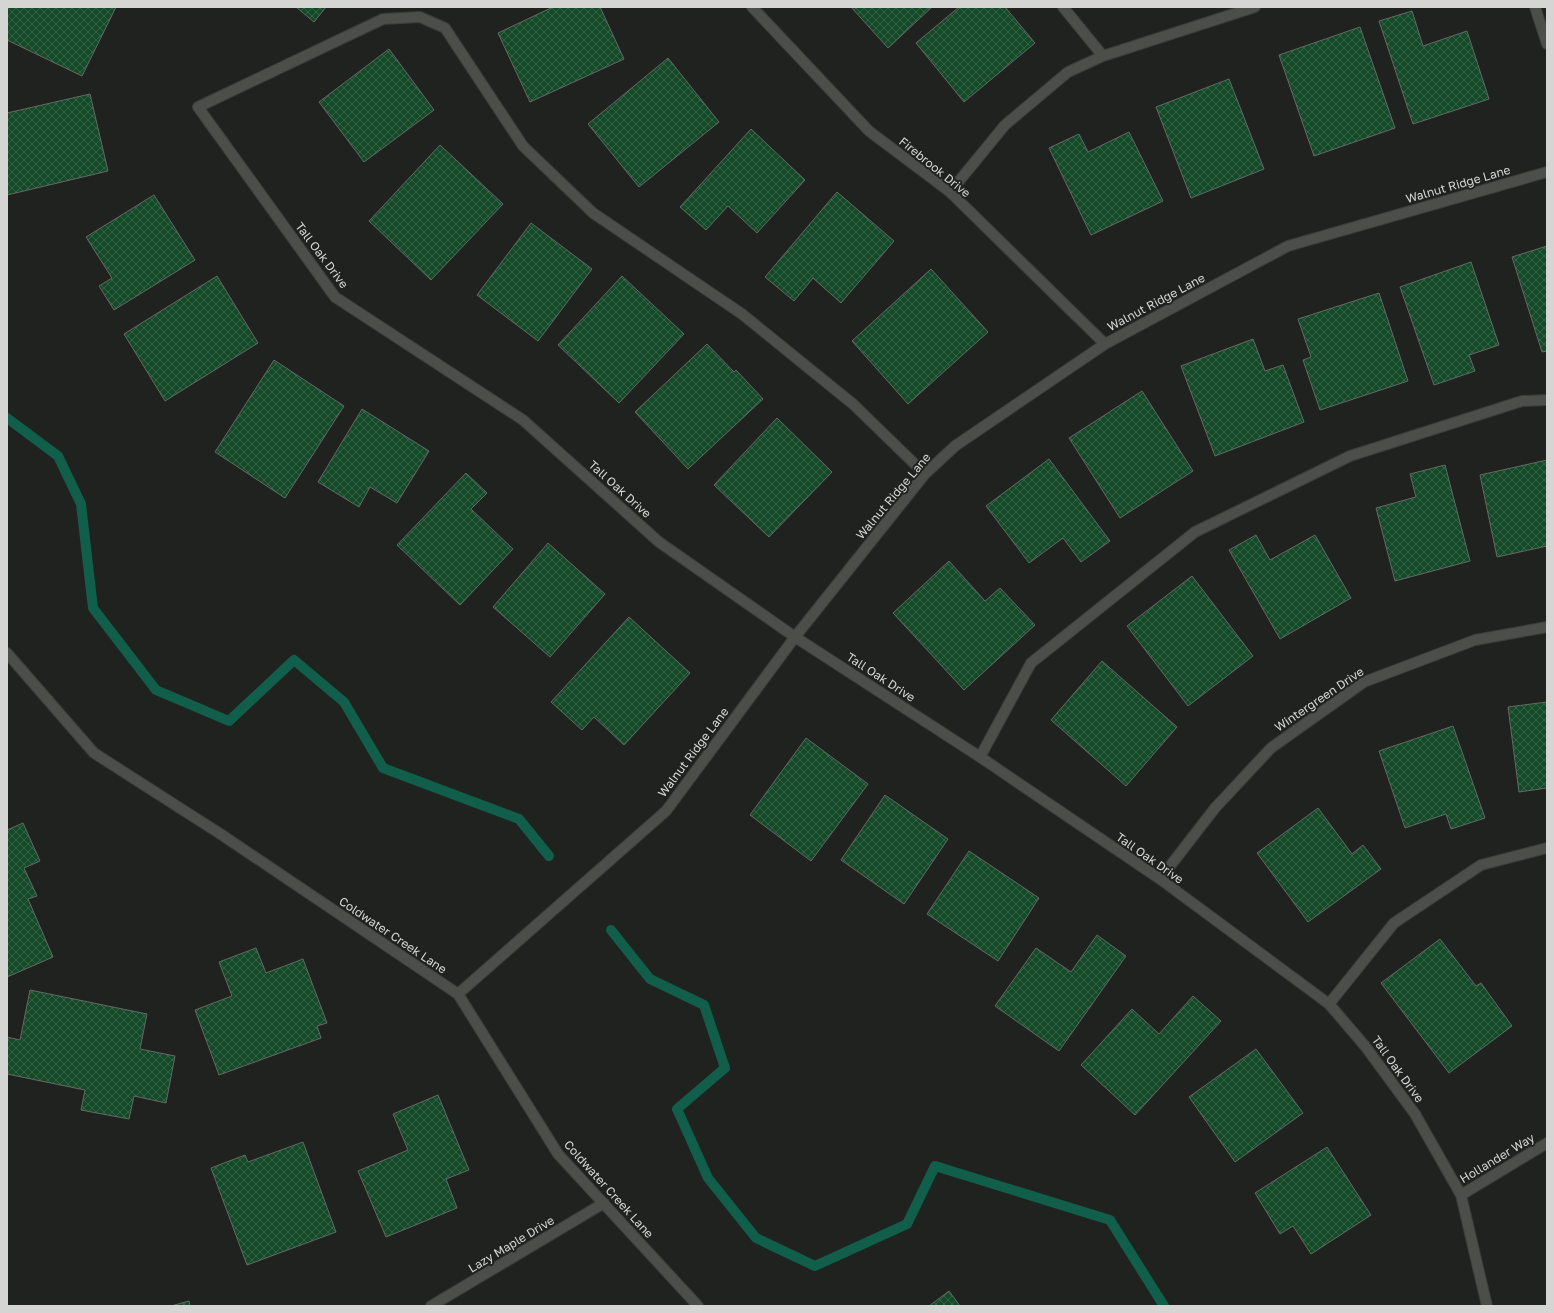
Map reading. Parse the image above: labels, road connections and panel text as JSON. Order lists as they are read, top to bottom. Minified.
{"streets":{"street":["Firebrook Drive","Walnut Ridge Lane","Tall Oak Drive","Wintergreen Drive","Coldwater Creek Lane","Hollander Way","Lazy Maple Drive"]},"crossings":[["Firebrook Drive","Walnut Ridge Lane"],["Walnut Ridge Lane","Tall Oak Drive"],["Walnut Ridge Lane","Coldwater Creek Lane"],["Tall Oak Drive","Wintergreen Drive"],["Tall Oak Drive","Hollander Way"],["Coldwater Creek Lane","Lazy Maple Drive"]]}
